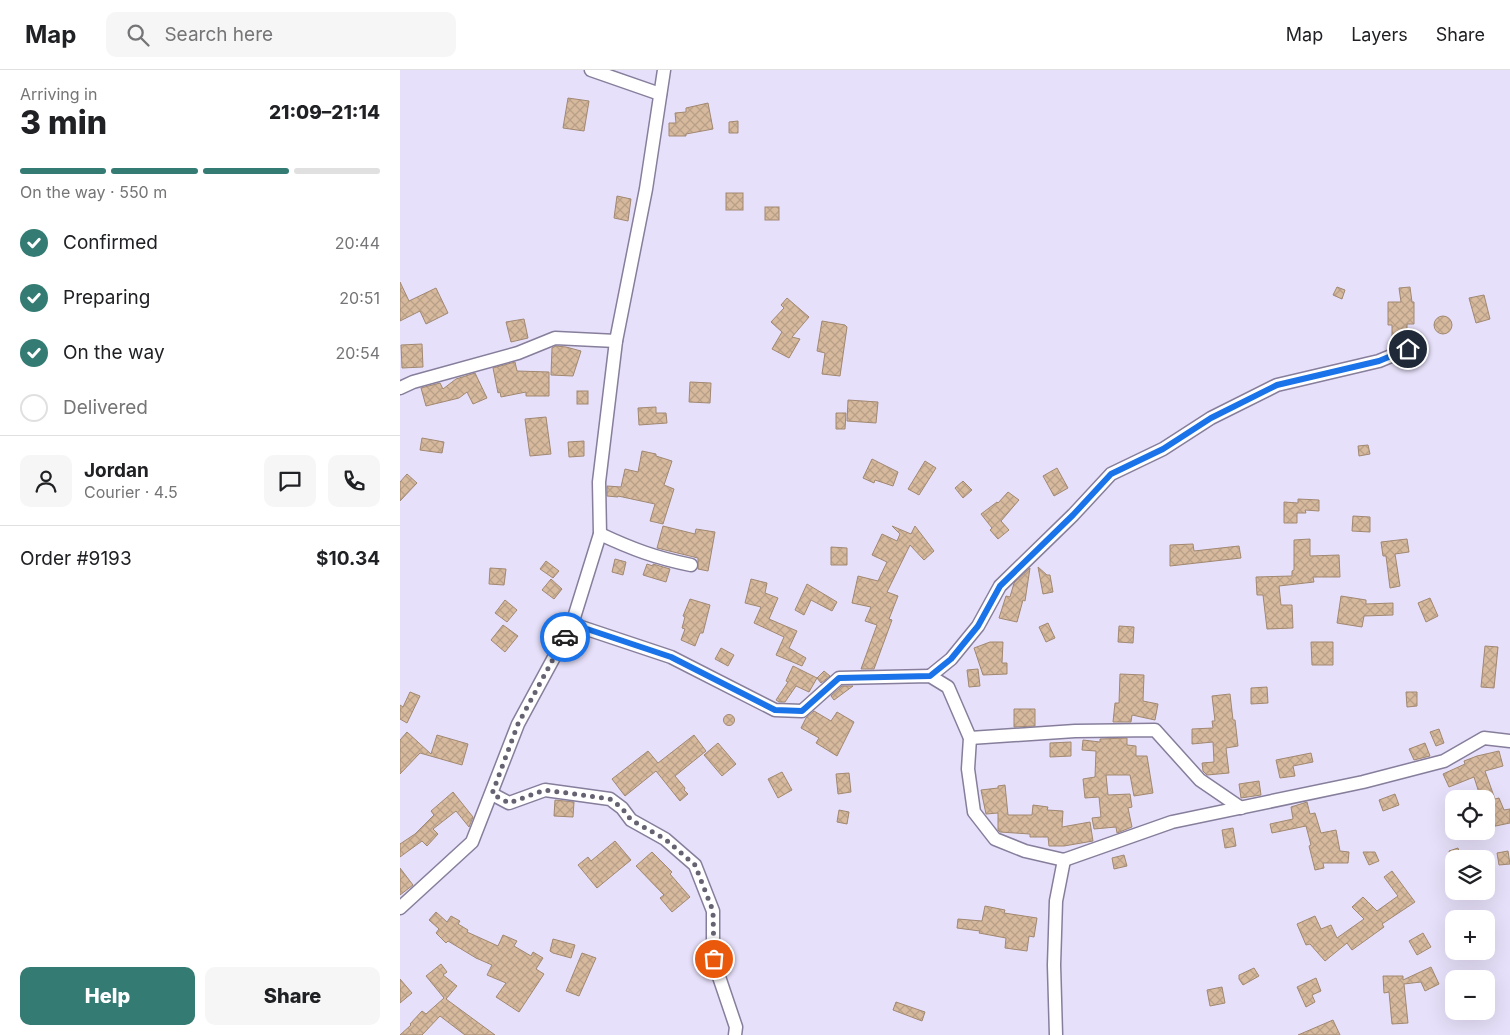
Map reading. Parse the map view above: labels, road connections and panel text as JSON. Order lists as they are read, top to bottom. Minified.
{"page":{"header":"Map","search":"Search here","nav":["Map","Layers","Share"],"heading":["3 min","Arriving in","21:09–21:14"],"panel":["Jordan","Courier · 4.5","Order #9193","$10.34"],"bar":"On the way · 550 m","list":[["Confirmed","20:44"],["Preparing","20:51"],["On the way","20:54"],"Delivered"],"map_buttons":["+","−"],"buttons":["Help","Share"]}}
